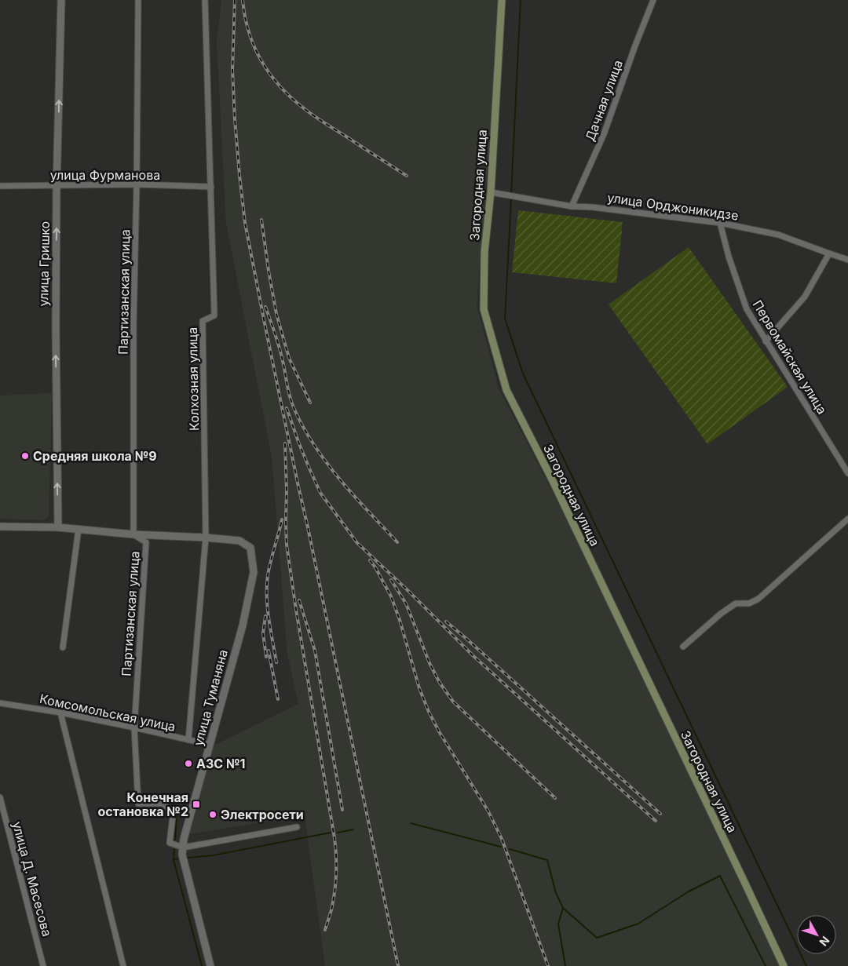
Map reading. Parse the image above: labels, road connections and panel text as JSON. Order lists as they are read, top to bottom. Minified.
{"streets":{"main road":["Загородная улица"],"street":["Дачная улица","улица Фурманова","улица Орджоникидзе","улица Гришко","Партизанская улица","Первомайская улица","Колхозная улица","улица Туманяна","Комсомольская улица","улица Д. Масесова"]},"crossings":[["Дачная улица","улица Орджоникидзе"],["улица Фурманова","улица Гришко"],["улица Фурманова","Партизанская улица"],["улица Фурманова","Колхозная улица"],["Загородная улица","улица Орджоникидзе"],["улица Орджоникидзе","Первомайская улица"],["Партизанская улица","улица Туманяна"],["Партизанская улица","Комсомольская улица"],["Колхозная улица","улица Туманяна"],["Колхозная улица","Комсомольская улица"],["улица Туманяна","Комсомольская улица"]],"one_way":["улица Гришко"],"places":{"other":["Средняя школа №9","АЗС №1","Электросети"],"transit":["Конечная остановка №2"]},"north":"bottom right"}
